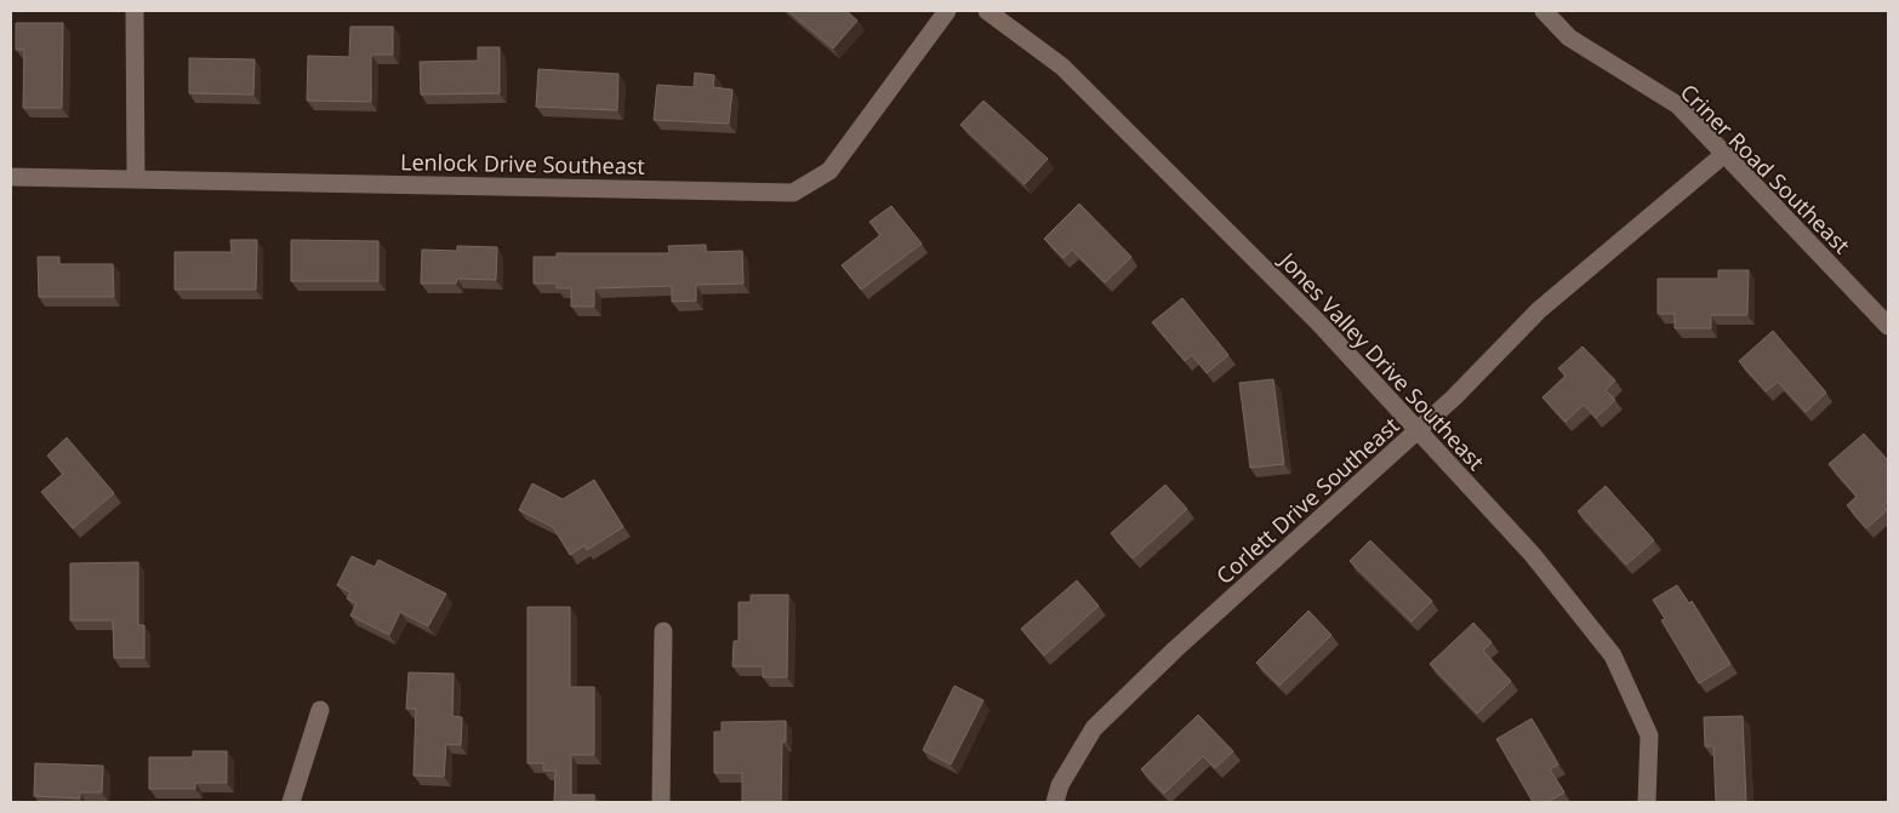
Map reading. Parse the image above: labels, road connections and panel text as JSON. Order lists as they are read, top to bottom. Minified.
{"streets":{"street":["Lenlock Drive Southeast","Criner Road Southeast","Jones Valley Drive Southeast","Corlett Drive Southeast"]},"crossings":[["Criner Road Southeast","Corlett Drive Southeast"],["Jones Valley Drive Southeast","Corlett Drive Southeast"]]}
